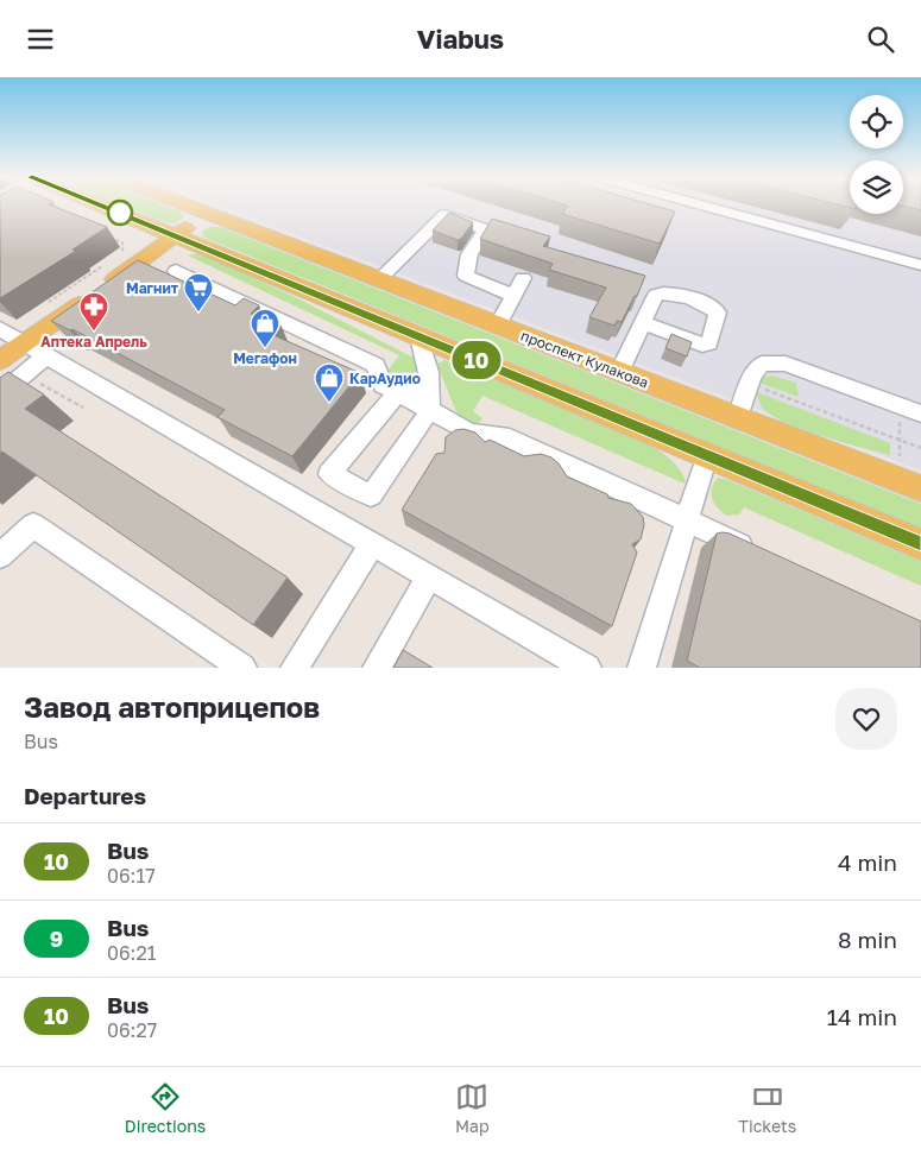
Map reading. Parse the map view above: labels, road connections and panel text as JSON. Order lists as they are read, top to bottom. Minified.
{"streets":{"main road":["проспект Кулакова"]},"places":{"supermarket":["Магнит"],"pharmacy":["Аптека Апрель"],"shop":["Мегафон","КарАудио"]},"lines":["bus line 10"],"page":{"header":"Viabus","on_map":"10","heading":[["Завод автоприцепов","Bus"],"Departures"],"list":[{"mark":"10","name":"Bus","note":"06:17","value":"4 min"},{"mark":"9","name":"Bus","note":"06:21","value":"8 min"},{"mark":"10","name":"Bus","note":"06:27","value":"14 min"}],"tabs":["Directions","Map","Tickets"]}}
